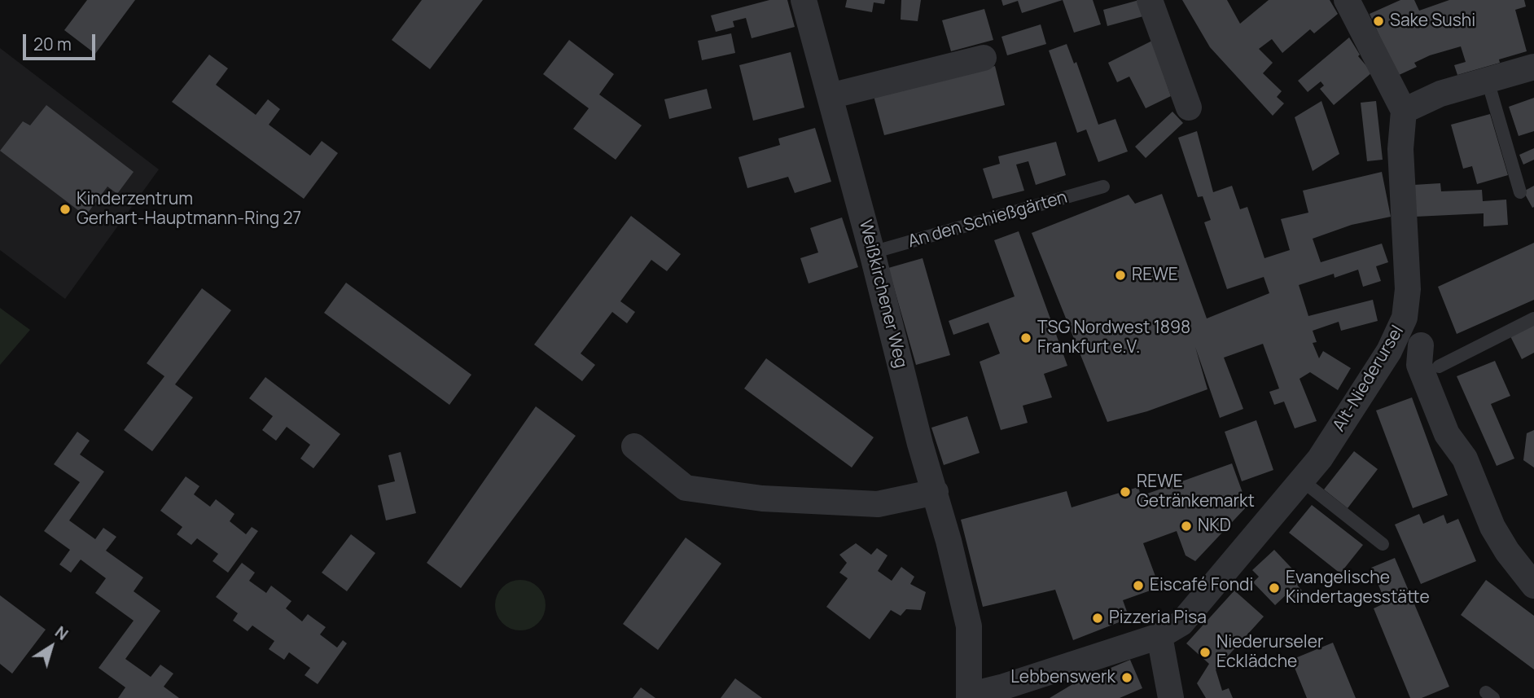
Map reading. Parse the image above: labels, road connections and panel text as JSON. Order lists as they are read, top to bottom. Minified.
{"streets":{"street":["Weißkirchener Weg","Alt-Niederursel"],"lane":["An den Schießgärten"]},"crossings":[["An den Schießgärten","Weißkirchener Weg"],["Weißkirchener Weg","Alt-Niederursel"]],"places":["Sake Sushi","Kinderzentrum Gerhart-Hauptmann-Ring 27","REWE","TSG Nordwest 1898 Frankfurt e.V.","REWE Getränkemarkt","NKD","Eiscafé Fondi","Evangelische Kindertagesstätte","Pizzeria Pisa","Niederurseler Ecklädche","Lebbenswerk"],"scale_bar":"20 m","north":"top right"}
